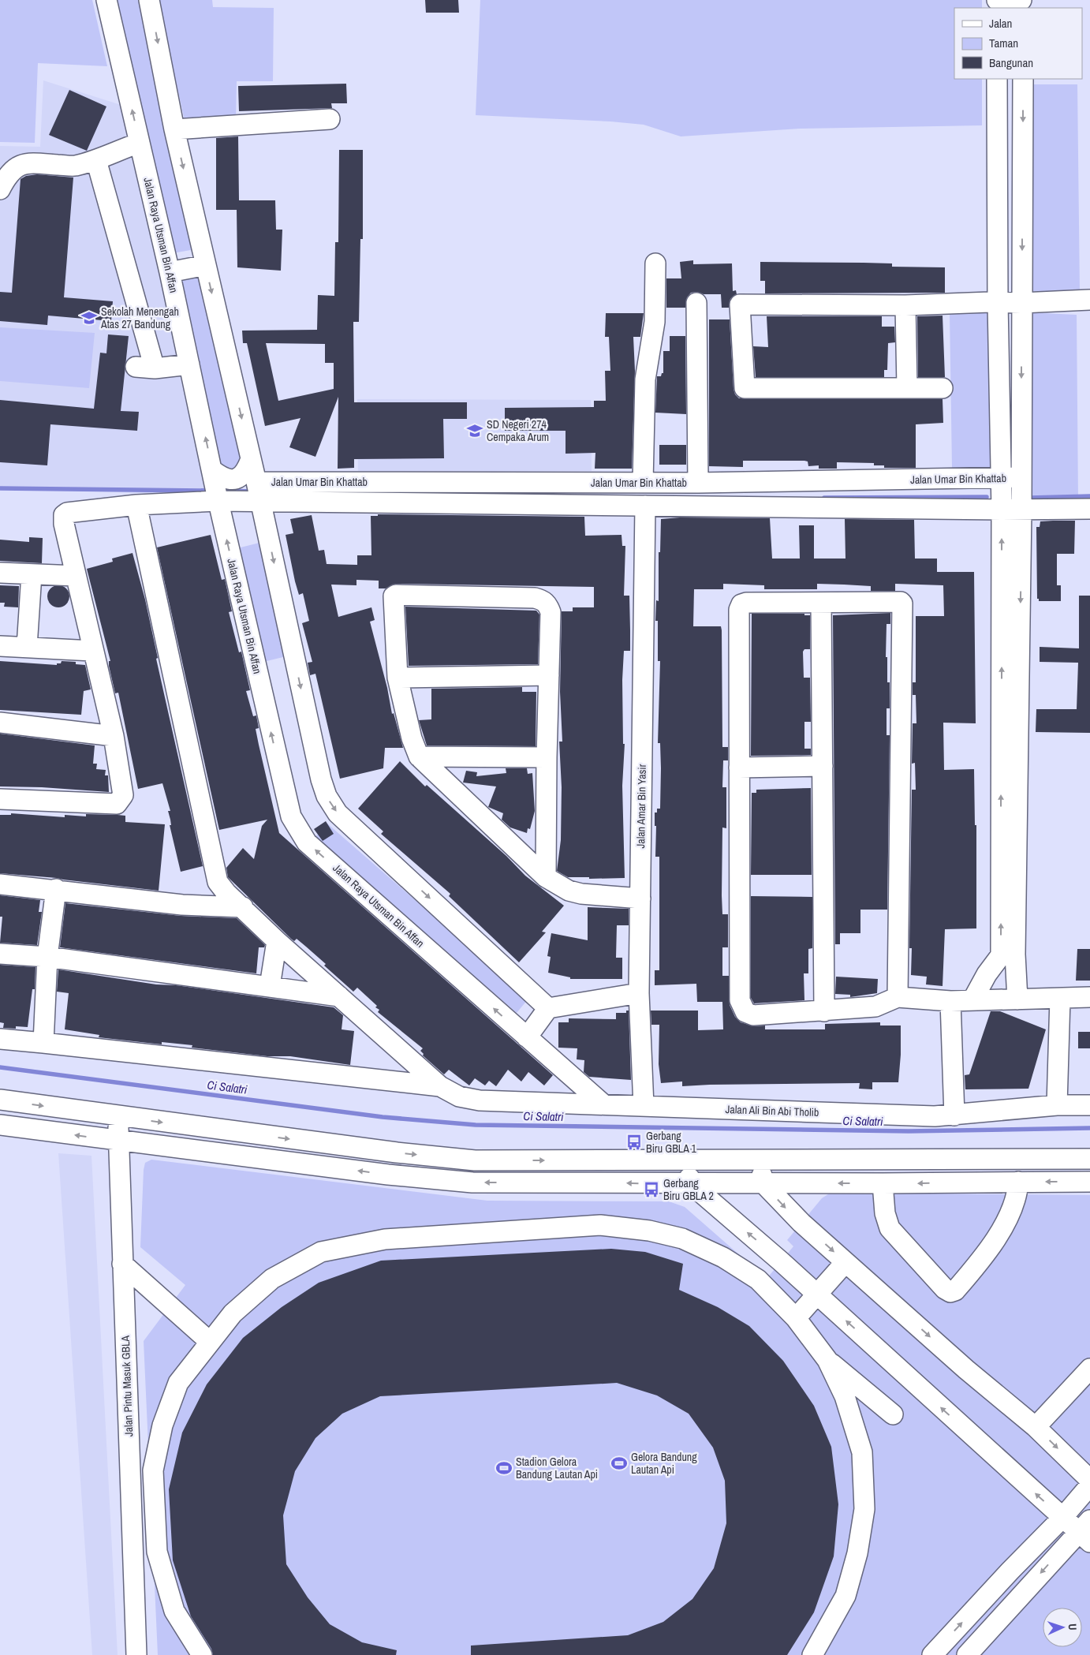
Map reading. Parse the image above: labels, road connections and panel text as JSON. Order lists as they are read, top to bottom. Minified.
{"streets":{"street":["Jalan Raya Utsman Bin Affan","Jalan Umar Bin Khattab","Jalan Amar Bin Yasir","Jalan Ali Bin Abi Tholib","Jalan Pintu Masuk GBLA"]},"crossings":[["Jalan Raya Utsman Bin Affan","Jalan Ali Bin Abi Tholib"],["Jalan Umar Bin Khattab","Jalan Amar Bin Yasir"],["Jalan Amar Bin Yasir","Jalan Ali Bin Abi Tholib"]],"water":["Ci Salatri"],"places":{"school or university":["Sekolah Menengah Atas 27 Bandung","SD Negeri 274 Cempaka Arum"],"bus stop":["Gerbang Biru GBLA 1","Gerbang Biru GBLA 2"],"sports":["Gelora Bandung Lautan Api","Stadion Gelora Bandung Lautan Api"]},"legend":["Jalan","Taman","Bangunan"],"north":"right"}
